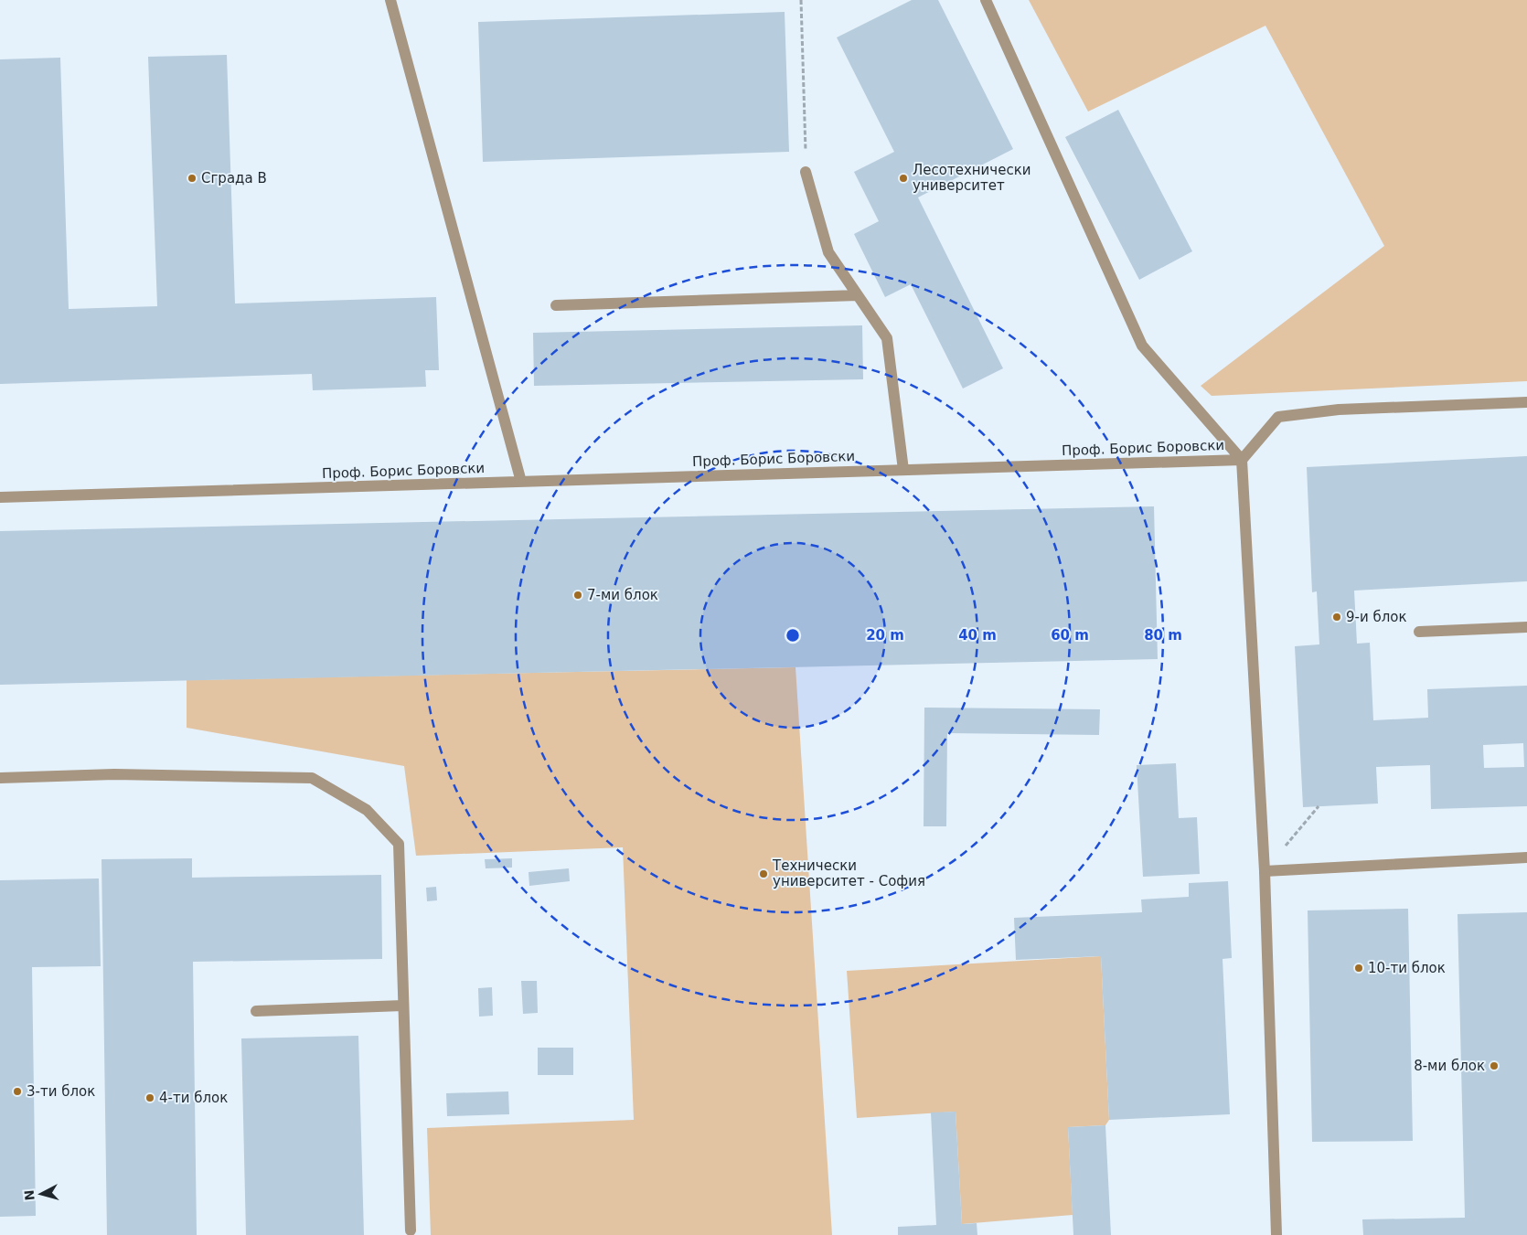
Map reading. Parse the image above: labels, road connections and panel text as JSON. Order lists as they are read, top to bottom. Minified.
{"streets":{"street":["Проф. Борис Боровски"]},"places":["Сграда В","Лесотехнически университет","7-ми блок","9-и блок","Технически университет - София","10-ти блок","8-ми блок","3-ти блок","4-ти блок"],"north":"left","rings":["20 m","40 m","60 m","80 m"]}
